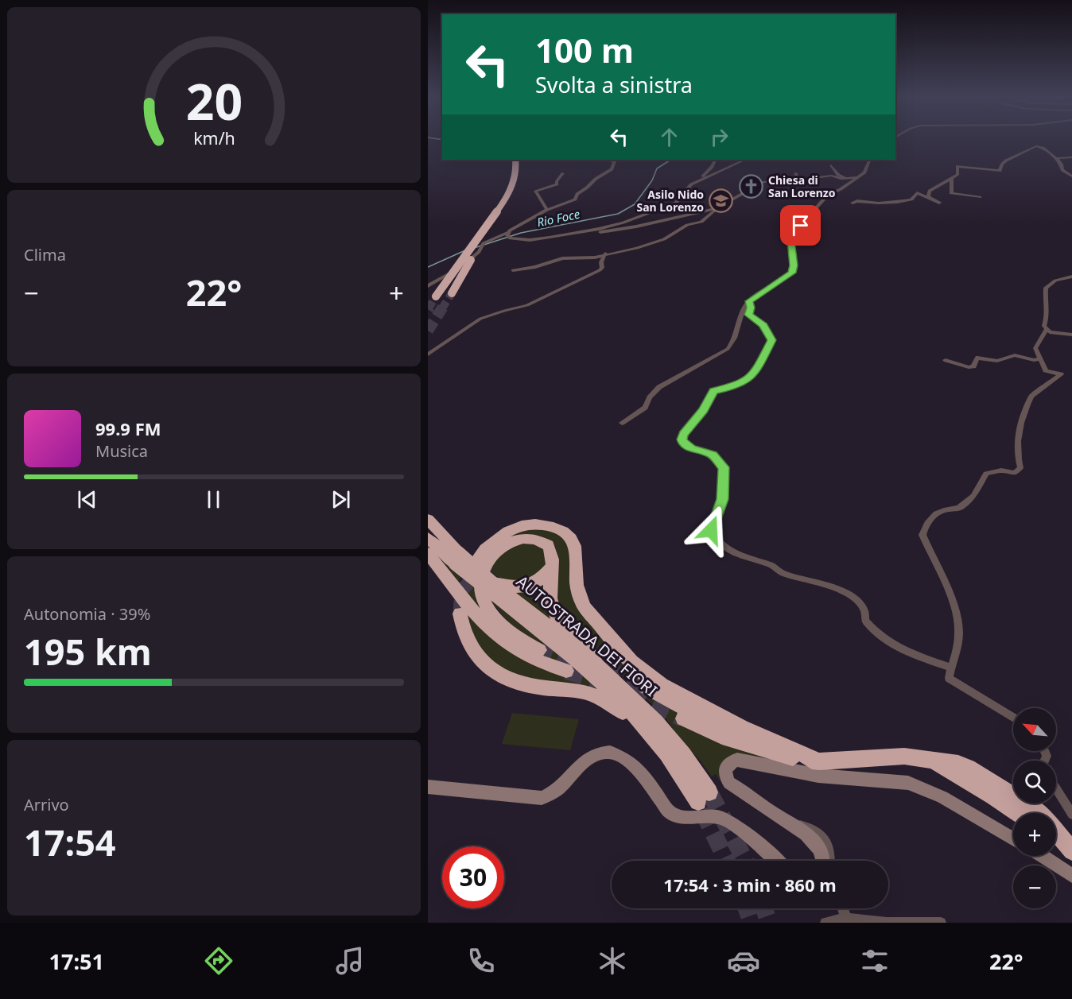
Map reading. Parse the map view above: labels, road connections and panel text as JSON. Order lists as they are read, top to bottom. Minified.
{"streets":{"highway":["AUTOSTRADA DEI FIORI"]},"water":["Rio Foce"],"places":{"church":["Chiesa di San Lorenzo"],"school or university":["Asilo Nido San Lorenzo"]},"north":"top left","page":{"turn":["100 m","Svolta a sinistra"],"tile":["Clima",["Autonomia · 39%","195 km"],["Arrivo","17:54"]],"heat":["−","22°","+"],"song":["99.9 FM","Musica"],"map_buttons":["+","−"],"limit":"30","trip":"17:54 · 3 min · 860 m","tabs":["17:51","22°"],"gauge":["20","km/h"]}}
